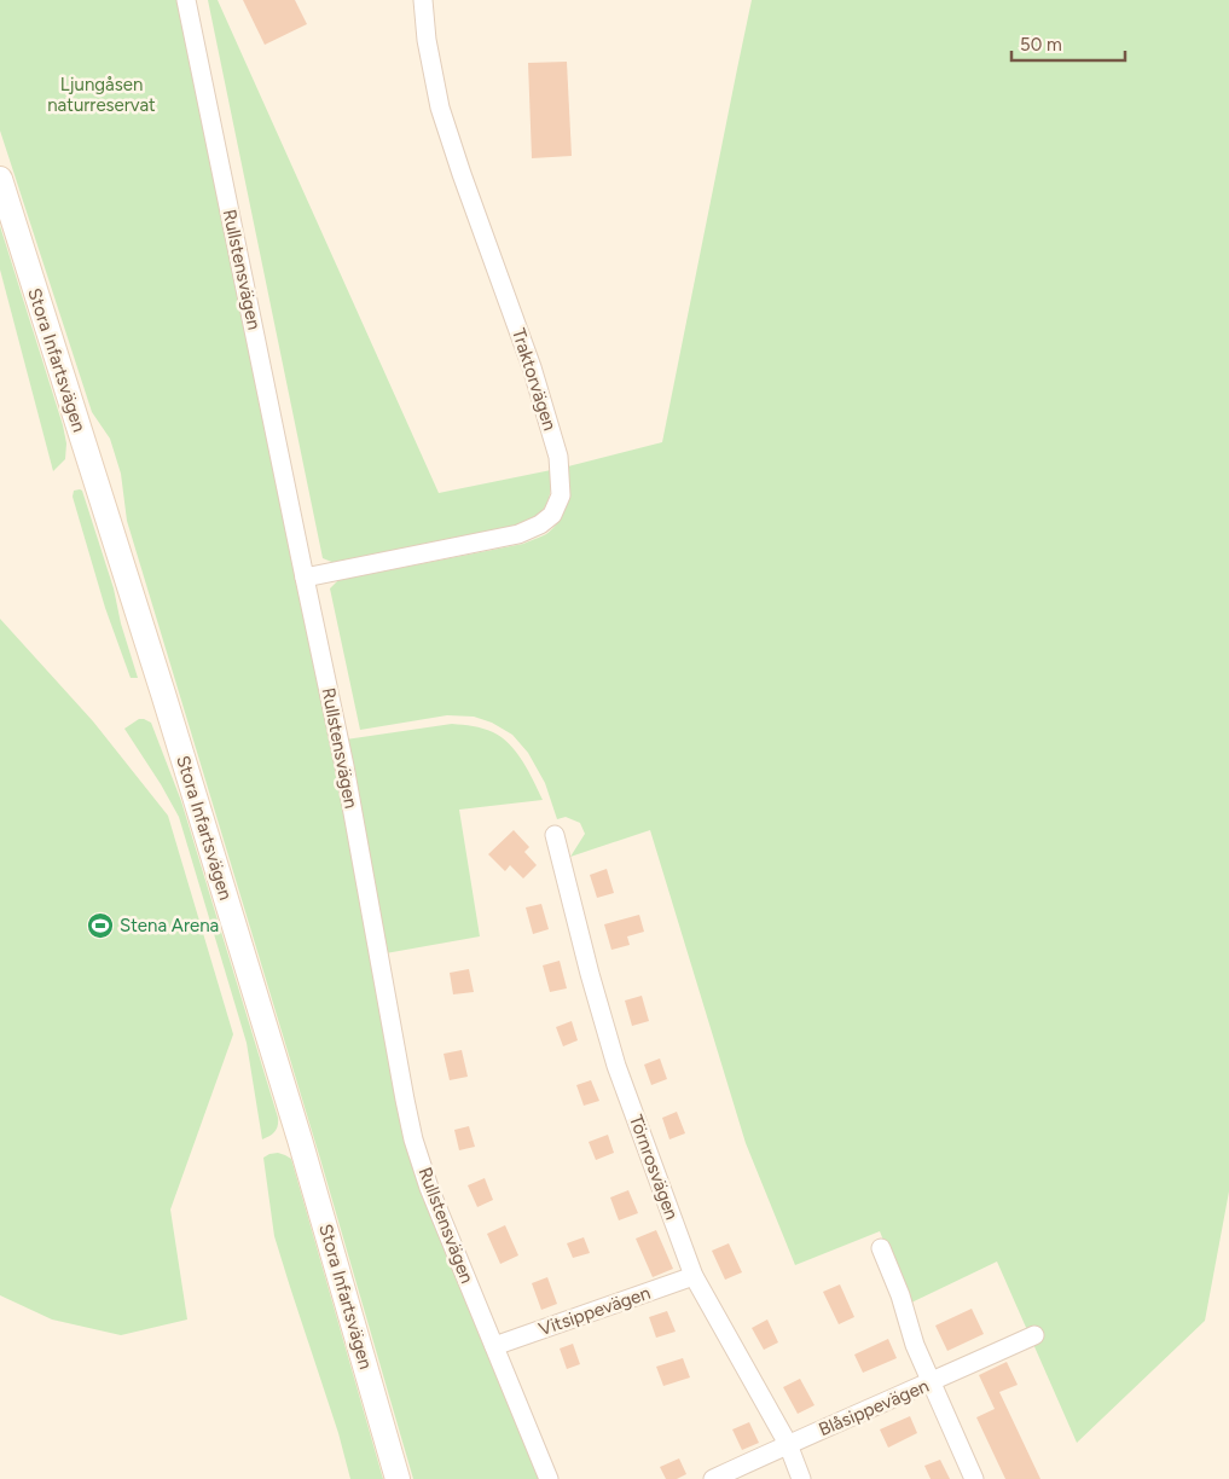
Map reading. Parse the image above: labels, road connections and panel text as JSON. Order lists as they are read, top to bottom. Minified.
{"streets":{"main road":["Stora Infartsvägen"],"street":["Rullstensvägen","Traktorvägen","Törnrosvägen","Vitsippevägen","Blåsippevägen"]},"crossings":[["Rullstensvägen","Traktorvägen"],["Rullstensvägen","Vitsippevägen"],["Törnrosvägen","Vitsippevägen"],["Törnrosvägen","Blåsippevägen"]],"parks":["Ljungåsen naturreservat"],"places":{"sports":["Stena Arena"]},"scale_bar":"50 m"}
